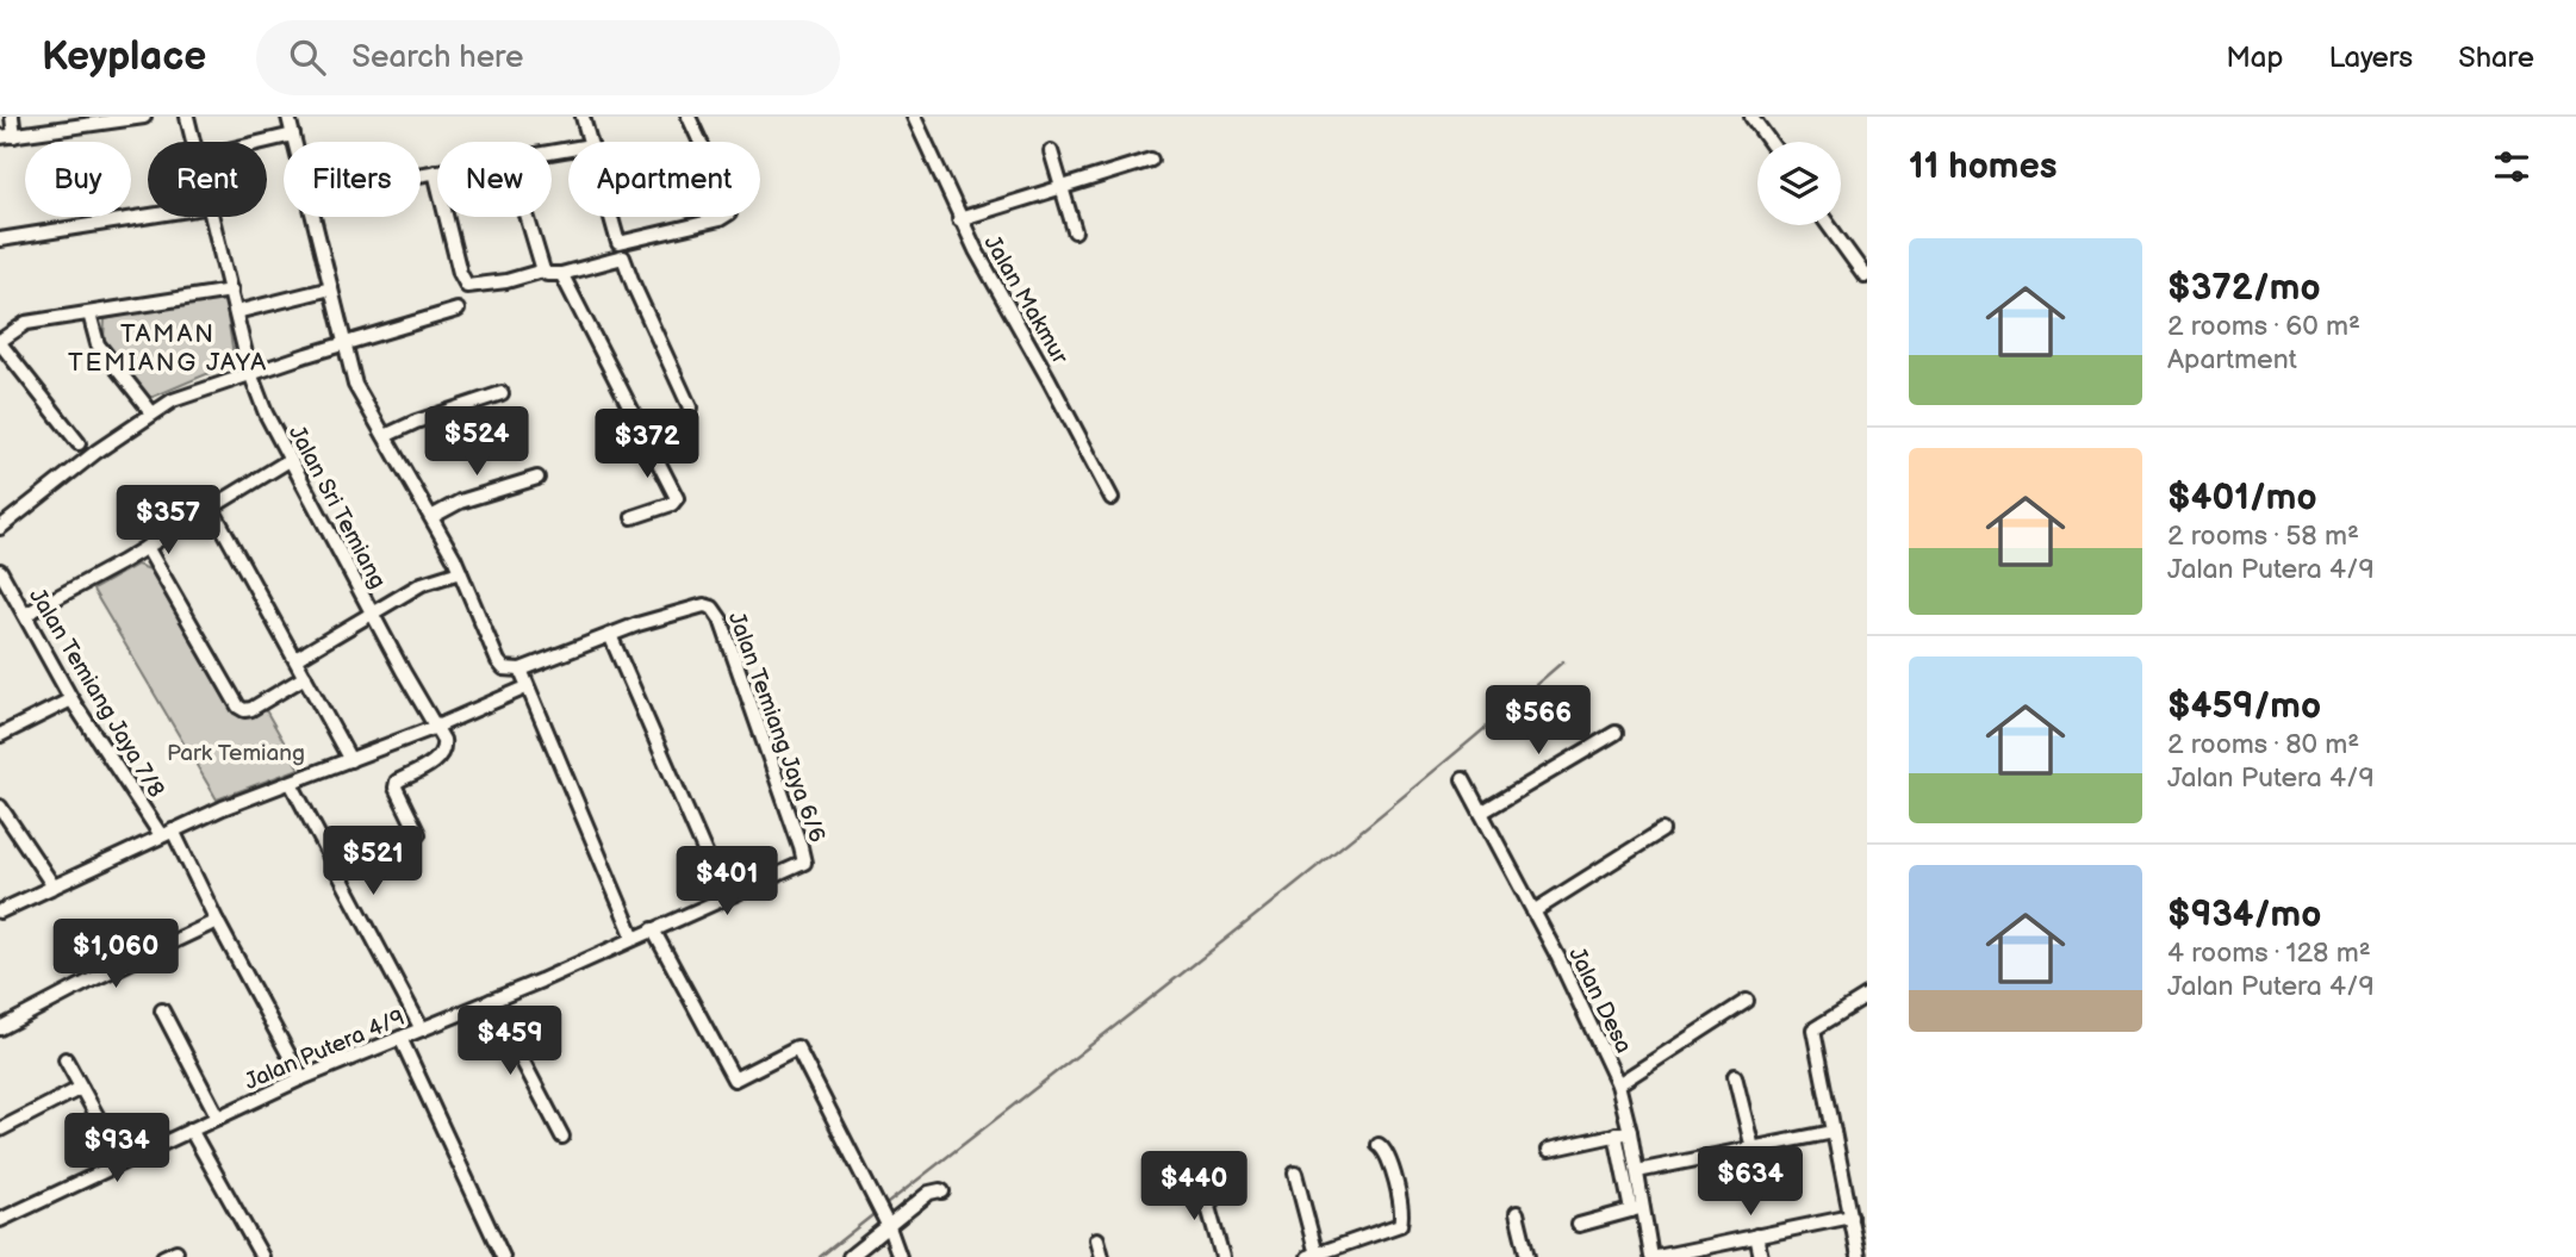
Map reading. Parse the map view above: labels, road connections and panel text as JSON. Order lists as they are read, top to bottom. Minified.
{"streets":{"street":["Jalan Makmur","Jalan Sri Temiang","Jalan Temiang Jaya 7/8","Jalan Temiang Jaya 6/6","Jalan Desa","Jalan Putera 4/9"]},"crossings":[["Jalan Temiang Jaya 7/8","Jalan Putera 4/9"],["Jalan Temiang Jaya 6/6","Jalan Putera 4/9"]],"districts":["TAMAN TEMIANG JAYA"],"parks":["Park Temiang"],"page":{"header":"Keyplace","search":"Search here","nav":["Map","Layers","Share"],"heading":"11 homes","chip":["Buy","Rent","Filters","New","Apartment"],"list":[{"name":"$372/mo","note":"2 rooms · 60 m² · Apartment"},{"name":"$401/mo","note":"2 rooms · 58 m² · Jalan Putera 4/9"},{"name":"$459/mo","note":"2 rooms · 80 m² · Jalan Putera 4/9"},{"name":"$934/mo","note":"4 rooms · 128 m² · Jalan Putera 4/9"}],"price":["$524","$372","$357","$566","$521","$401","$1,060","$459","$934","$634","$440"]}}
